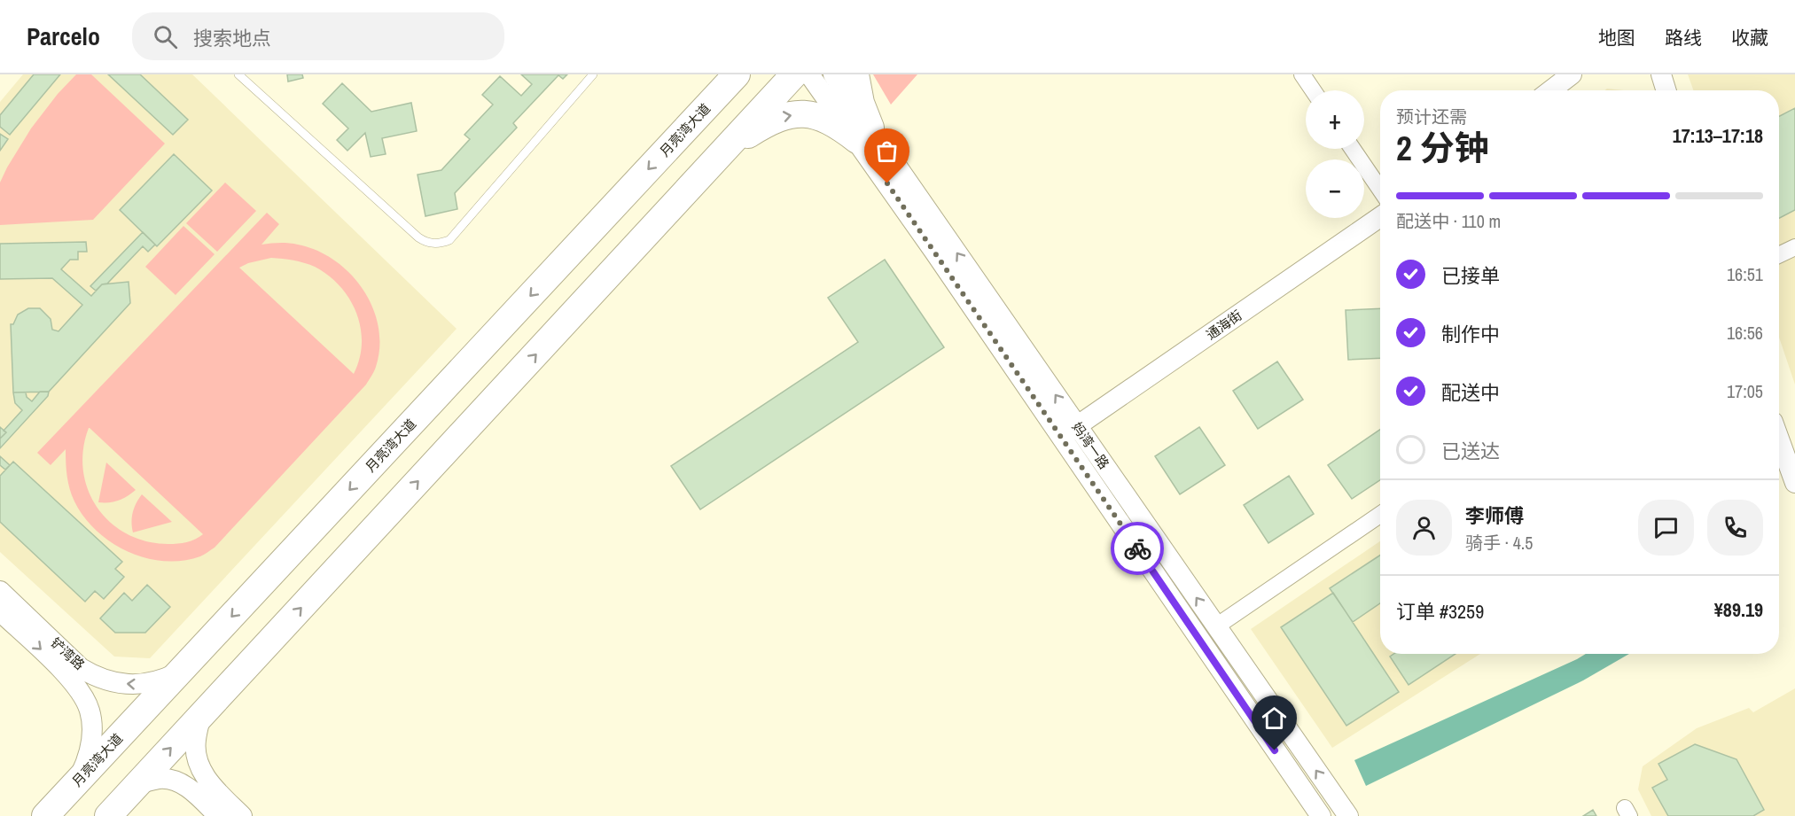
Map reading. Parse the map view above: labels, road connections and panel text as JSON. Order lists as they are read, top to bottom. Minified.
{"streets":{"main road":["月亮湾大道"],"street":["通海街","妈湾一路","铲湾路"]},"crossings":[["月亮湾大道","铲湾路"],["通海街","妈湾一路"]],"page":{"header":"Parcelo","search":"搜索地点","nav":["地图","路线","收藏"],"map_buttons":["+","−"],"heading":["2 分钟","预计还需","17:13–17:18"],"panel":["李师傅","骑手 · 4.5","订单 #3259","¥89.19"],"bar":"配送中 · 110 m","list":[["已接单","16:51"],["制作中","16:56"],["配送中","17:05"],"已送达"]}}
